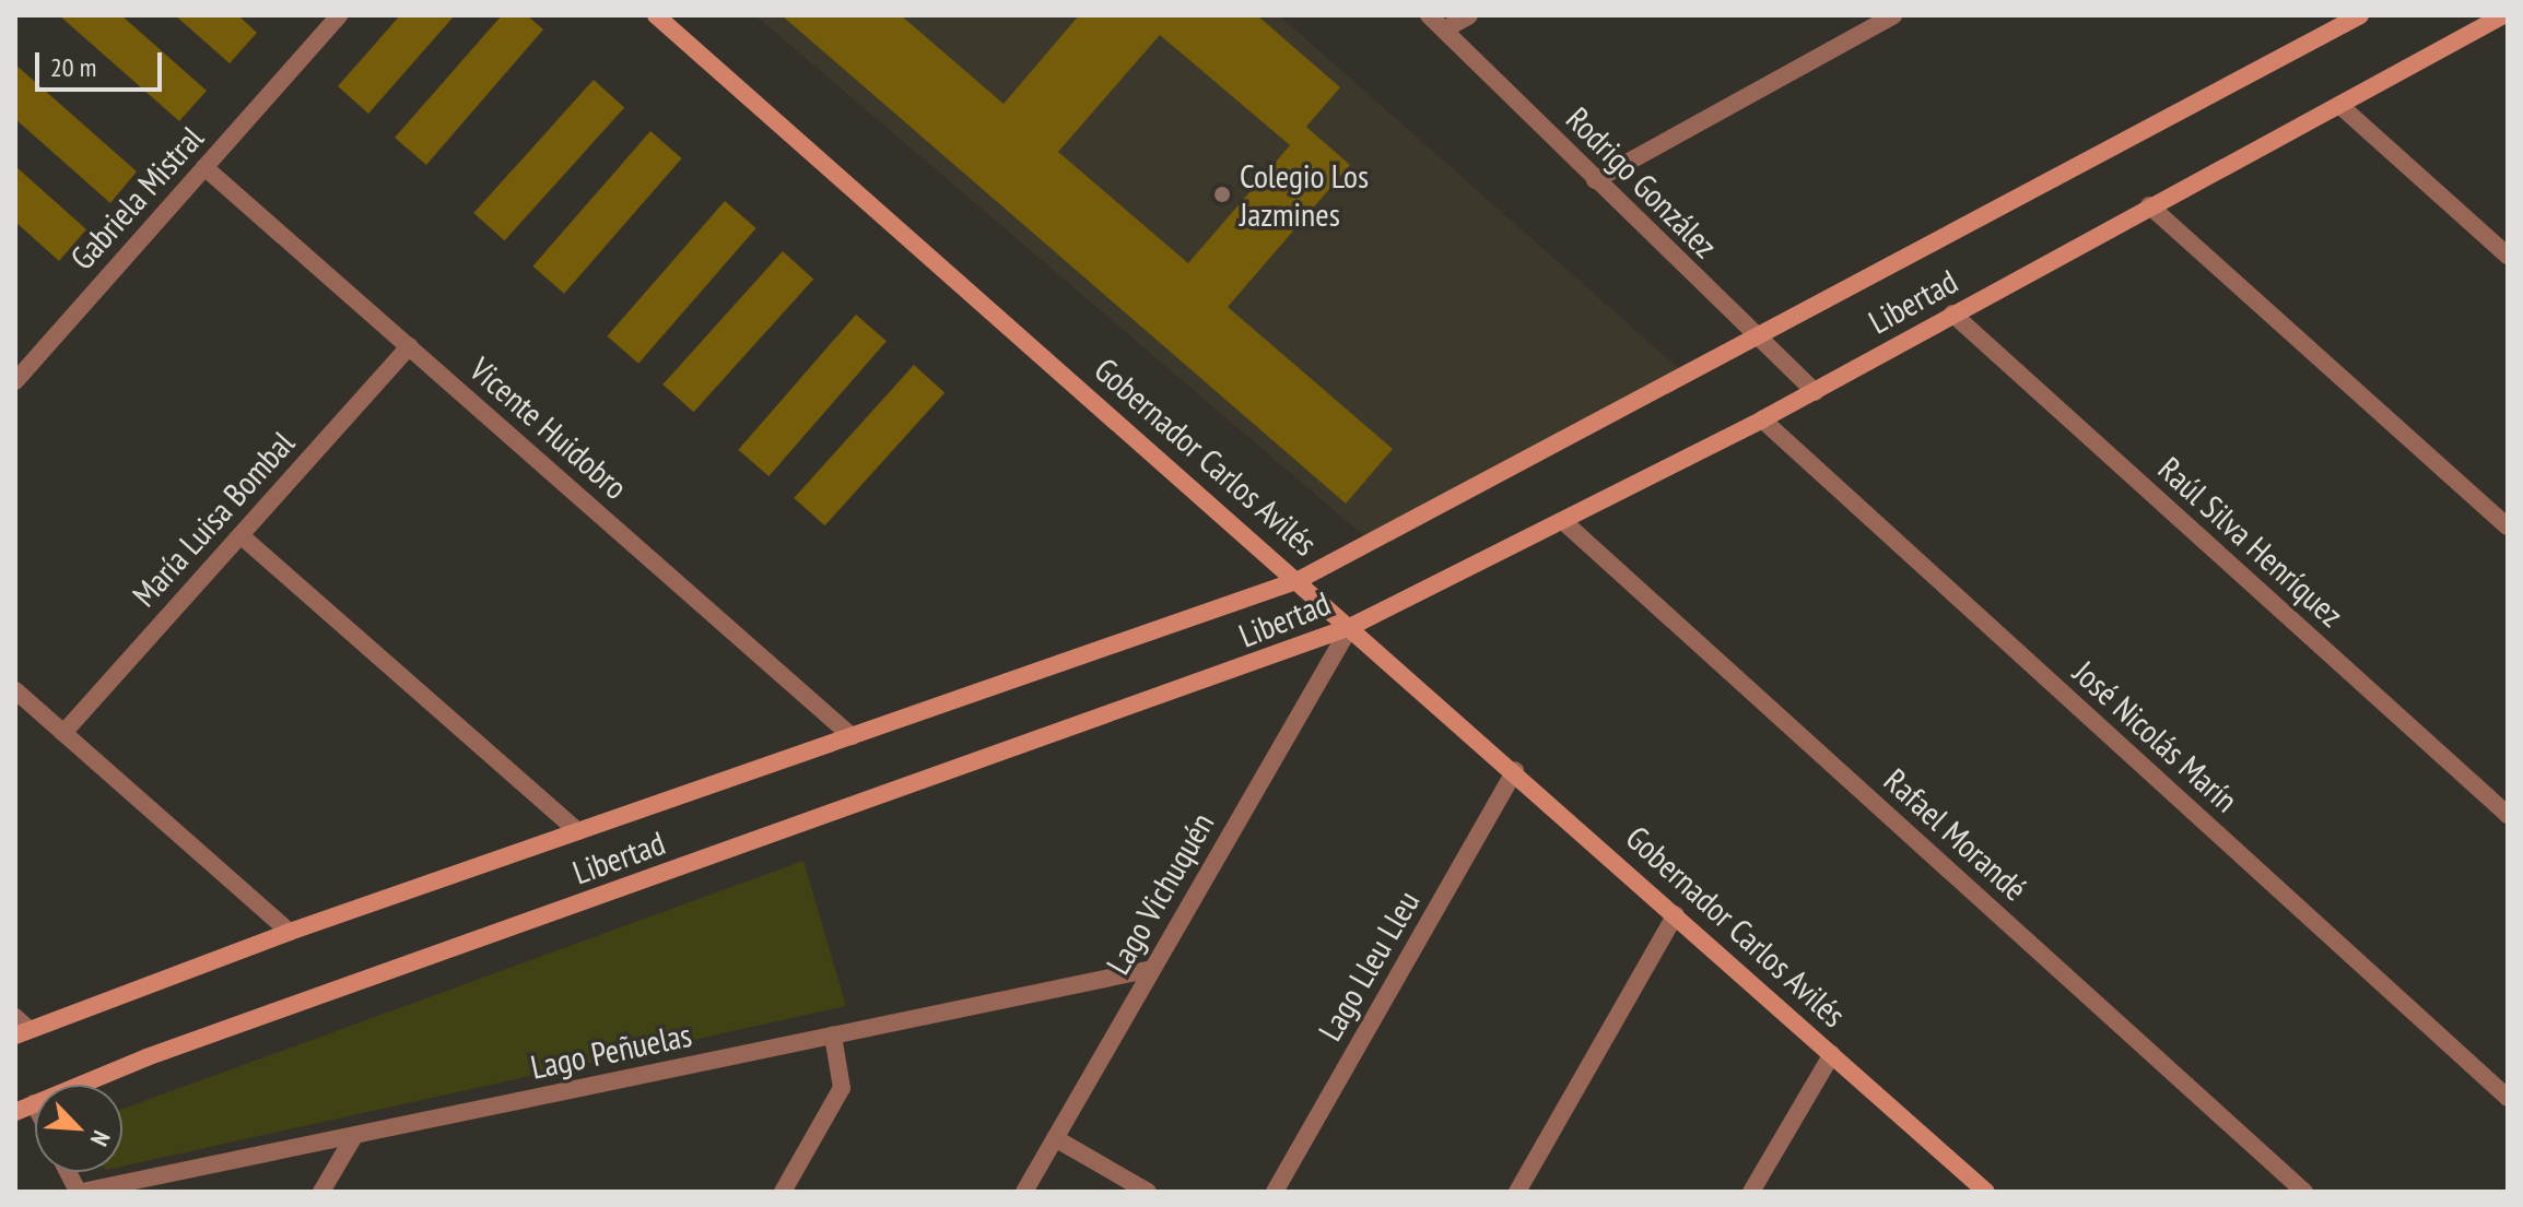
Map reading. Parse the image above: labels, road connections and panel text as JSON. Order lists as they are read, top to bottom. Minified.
{"streets":{"street":["Rodrigo González","Gabriela Mistral","Libertad","Vicente Huidobro","Gobernador Carlos Avilés","María Luisa Bombal","Raúl Silva Henríquez","José Nicolás Marín","Rafael Morandé","Lago Vichuquén","Lago Lleu Lleu","Lago Peñuelas"]},"crossings":[["Rodrigo González","Libertad"],["Gabriela Mistral","Vicente Huidobro"],["Libertad","Vicente Huidobro"],["Libertad","Gobernador Carlos Avilés"],["Libertad","Raúl Silva Henríquez"],["Libertad","José Nicolás Marín"],["Libertad","Rafael Morandé"],["Libertad","Lago Vichuquén"],["Vicente Huidobro","María Luisa Bombal"],["Gobernador Carlos Avilés","Lago Vichuquén"],["Gobernador Carlos Avilés","Lago Lleu Lleu"],["Lago Vichuquén","Lago Peñuelas"]],"places":["Colegio Los Jazmines"],"scale_bar":"20 m","north":"bottom right"}
